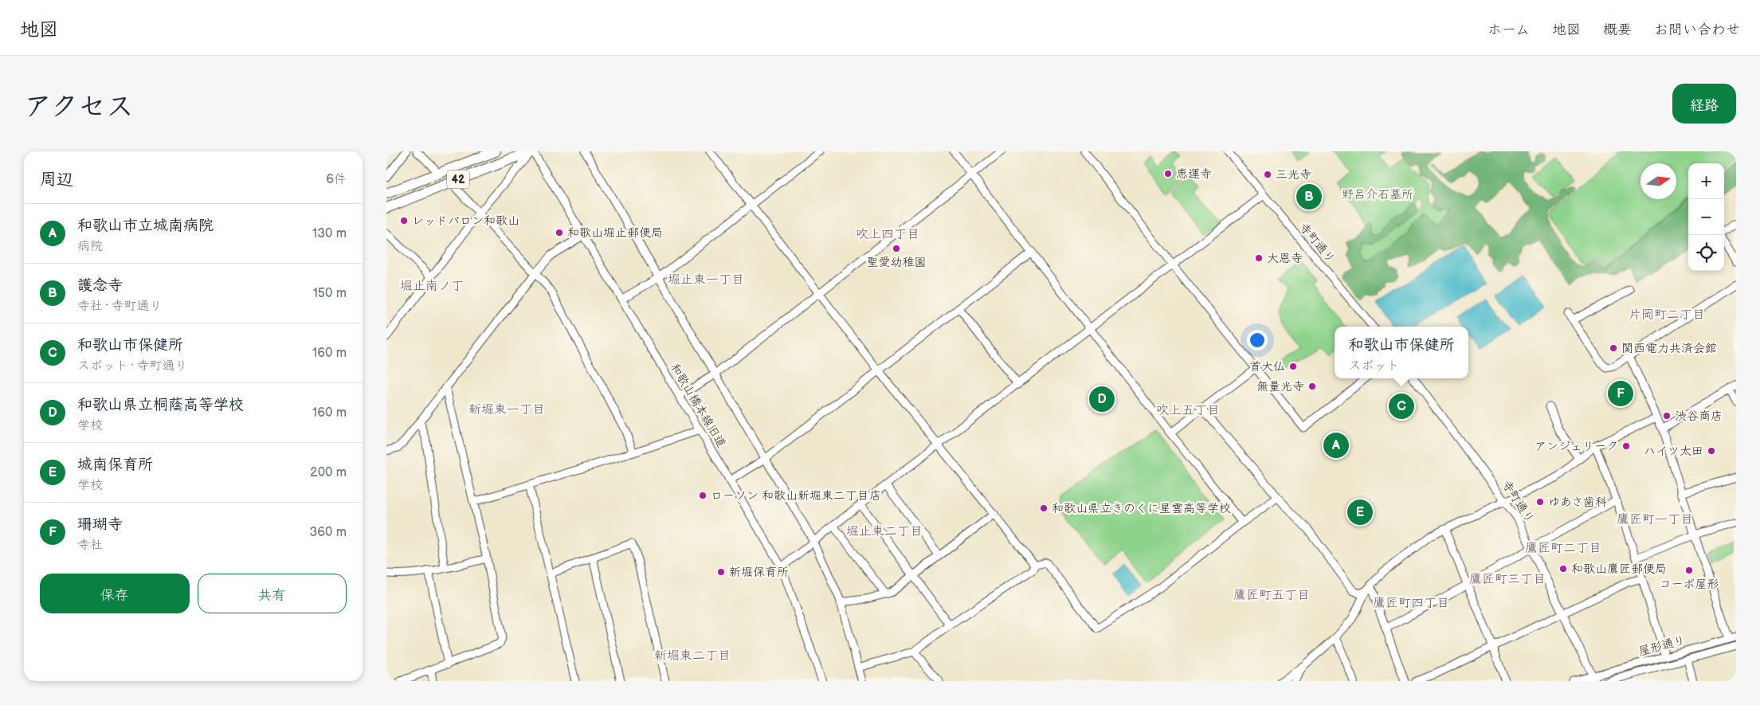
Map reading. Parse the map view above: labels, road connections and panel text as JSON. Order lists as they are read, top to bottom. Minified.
{"streets":{"highway":["42"],"street":["寺町通り","和歌山橋本線旧道","屋形通り"]},"crossings":[["42","和歌山橋本線旧道"],["寺町通り","屋形通り"]],"districts":["吹上四丁目","堀止東一丁目","堀止南ノ丁","片岡町二丁目","新堀東一丁目","吹上五丁目","鷹匠町一丁目","堀止東二丁目","鷹匠町二丁目","鷹匠町三丁目","鷹匠町五丁目","鷹匠町四丁目","新堀東二丁目"],"parks":["野呂介石墓所"],"places":["恵運寺","三光寺","レッドバロン和歌山","和歌山堀止郵便局","聖愛幼稚園","大恩寺","関西電力共済会館","首大仏","無量光寺","渋谷商店","アンジェリーク","ハイツ太田","ローソン 和歌山新堀東二丁目店","ゆあさ歯科","和歌山県立きのくに星雲高等学校","和歌山鷹匠郵便局","コーポ屋形","新堀保育所"],"north":"right","page":{"header":"地図","nav":["ホーム","地図","概要","お問い合わせ"],"title":"アクセス","buttons":["経路",["保存","共有"]],"heading":["周辺","6件"],"map_buttons":["+","−"],"pins":["B","F","D","C","A","E"],"list":[{"mark":"A","name":"和歌山市立城南病院","note":"病院","value":"130 m"},{"mark":"B","name":"護念寺","note":"寺社 · 寺町通り","value":"150 m"},{"mark":"C","name":"和歌山市保健所","note":"スポット · 寺町通り","value":"160 m"},{"mark":"D","name":"和歌山県立桐蔭高等学校","note":"学校","value":"160 m"},{"mark":"E","name":"城南保育所","note":"学校","value":"200 m"},{"mark":"F","name":"珊瑚寺","note":"寺社","value":"360 m"}],"popup":["和歌山市保健所","スポット"]}}
